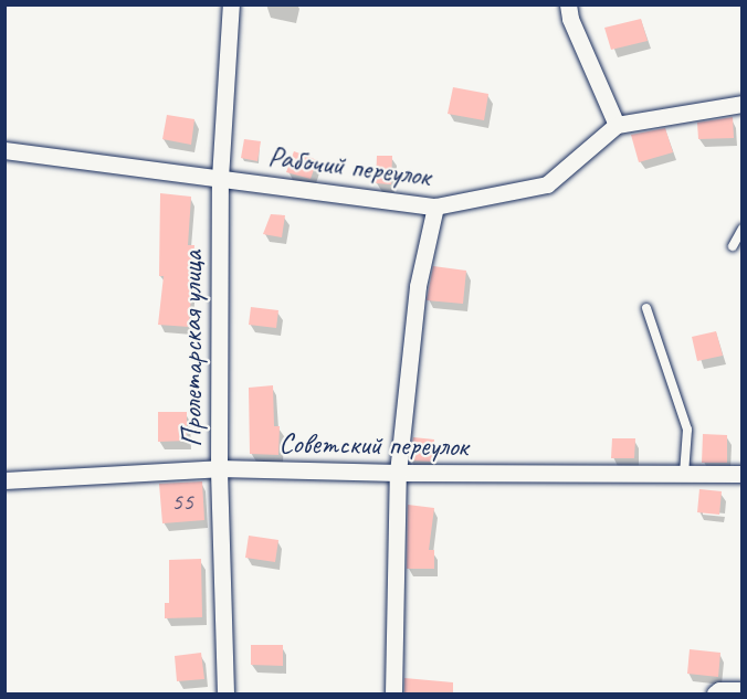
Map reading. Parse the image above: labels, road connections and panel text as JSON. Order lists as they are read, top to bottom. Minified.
{"streets":{"street":["Рабочий переулок","Пролетарская улица","Советский переулок"]},"crossings":[["Рабочий переулок","Пролетарская улица"],["Пролетарская улица","Советский переулок"]],"house_numbers":["55"]}
